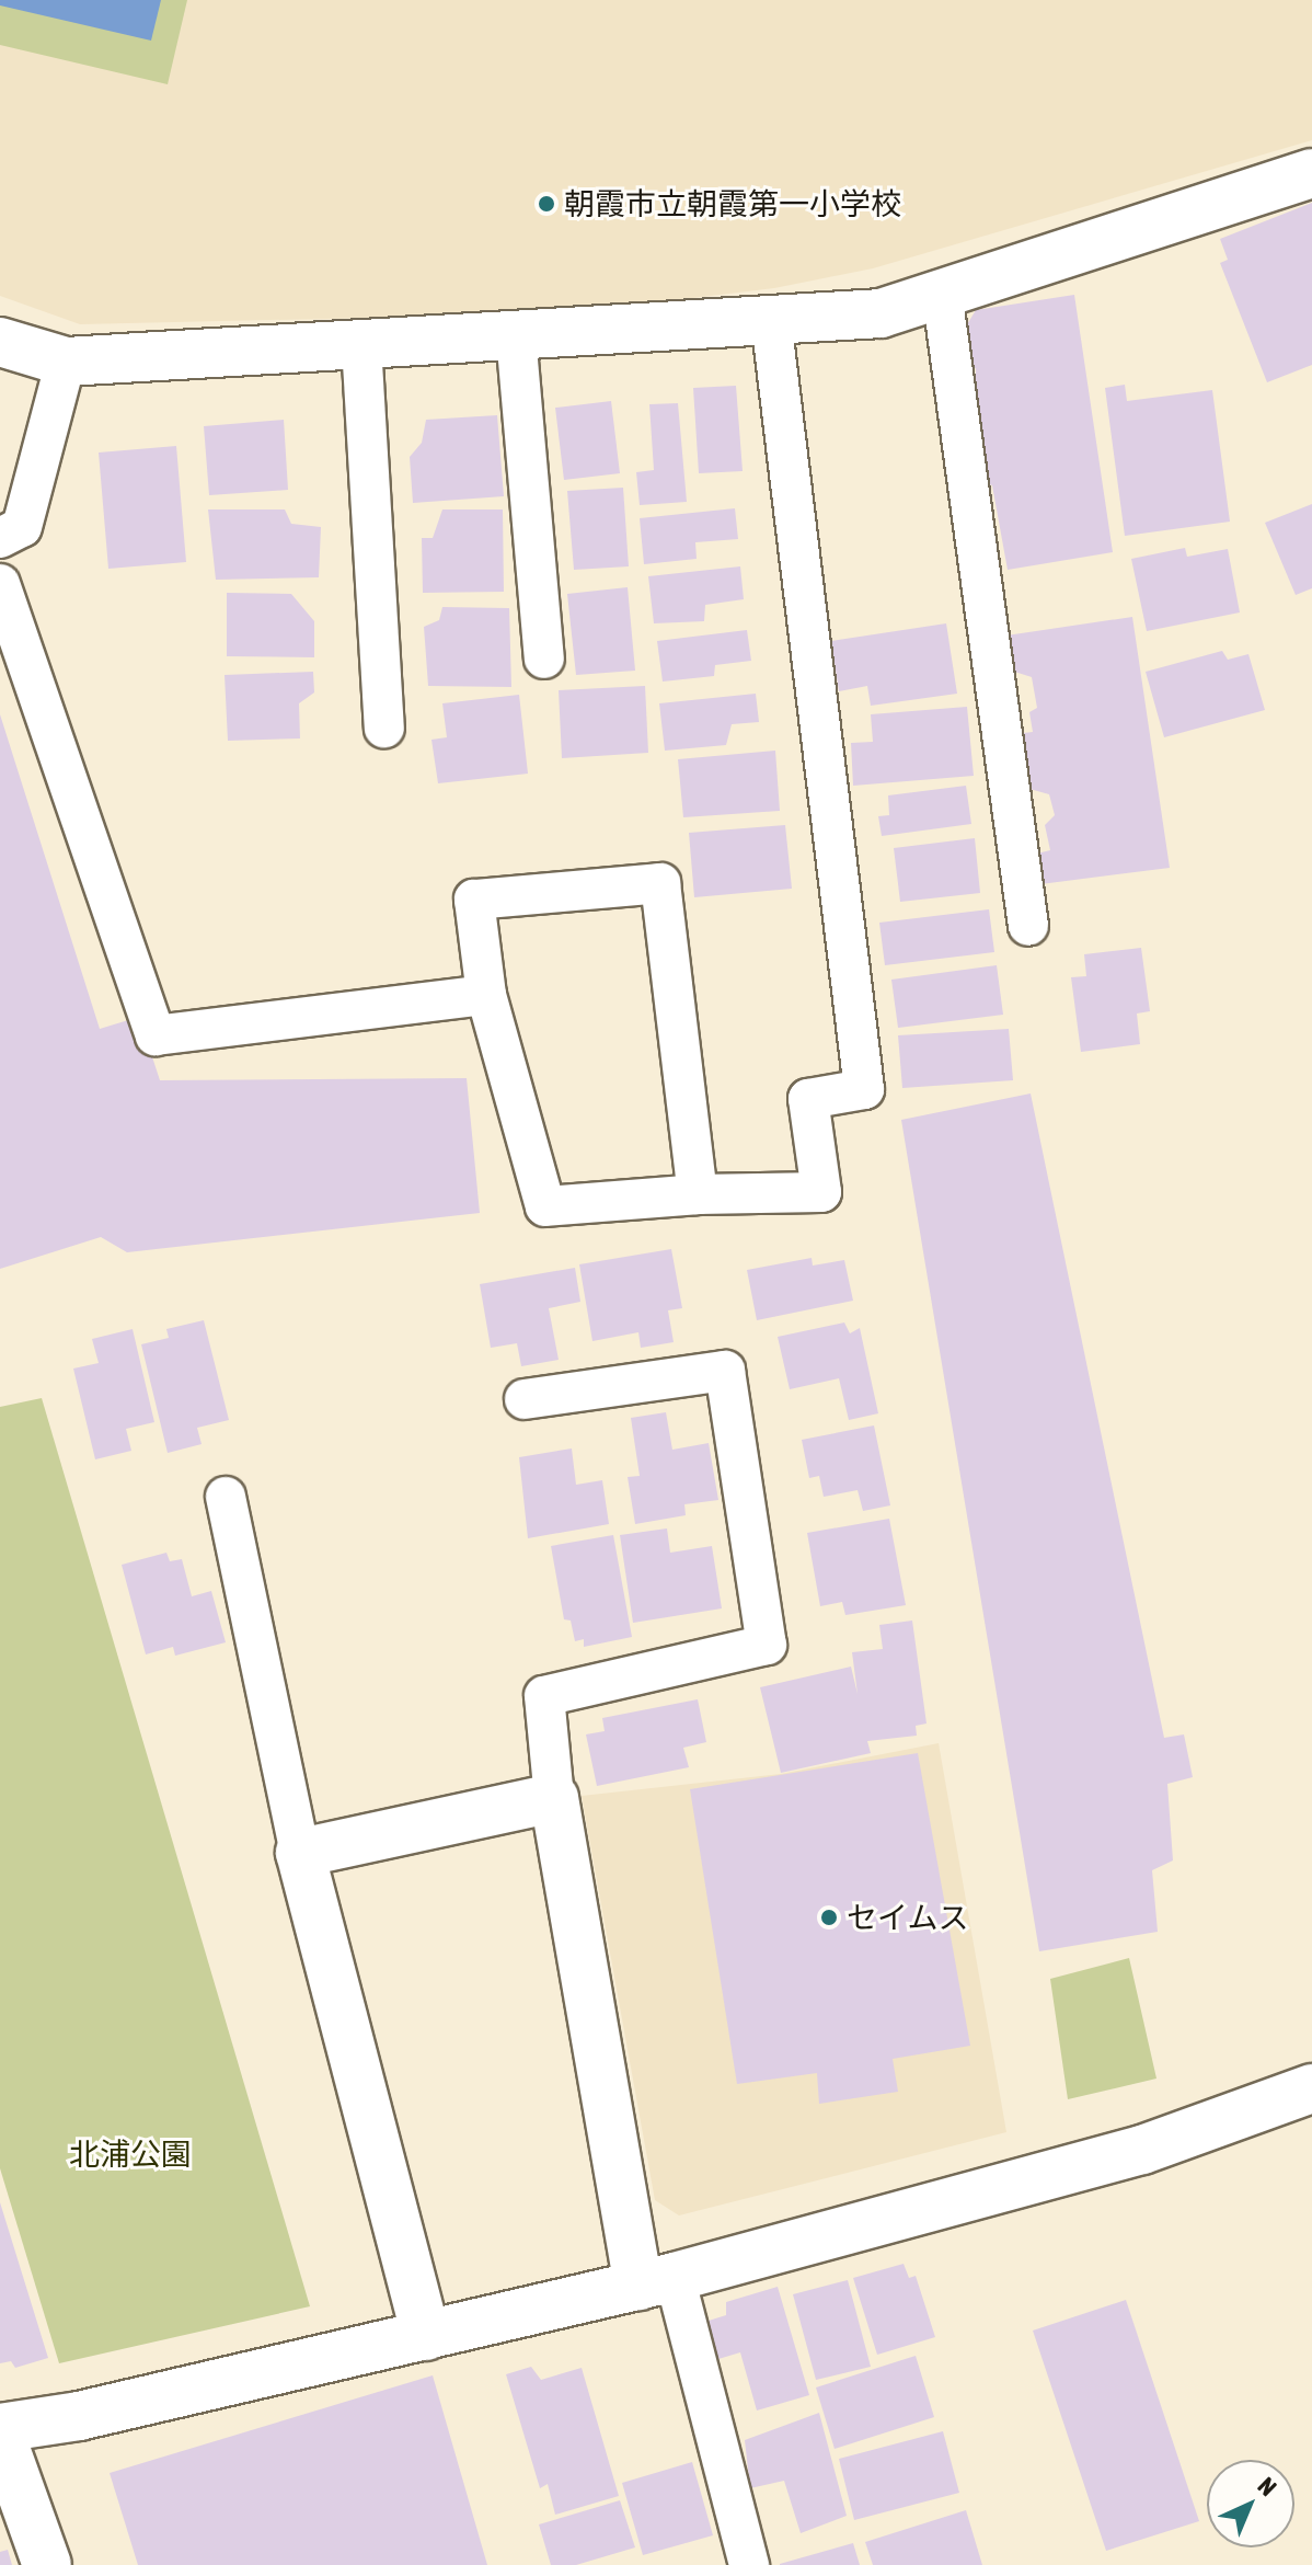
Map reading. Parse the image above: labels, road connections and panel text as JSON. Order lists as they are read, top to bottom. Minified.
{"parks":["北浦公園"],"places":["朝霞市立朝霞第一小学校","セイムス"],"north":"top right"}
